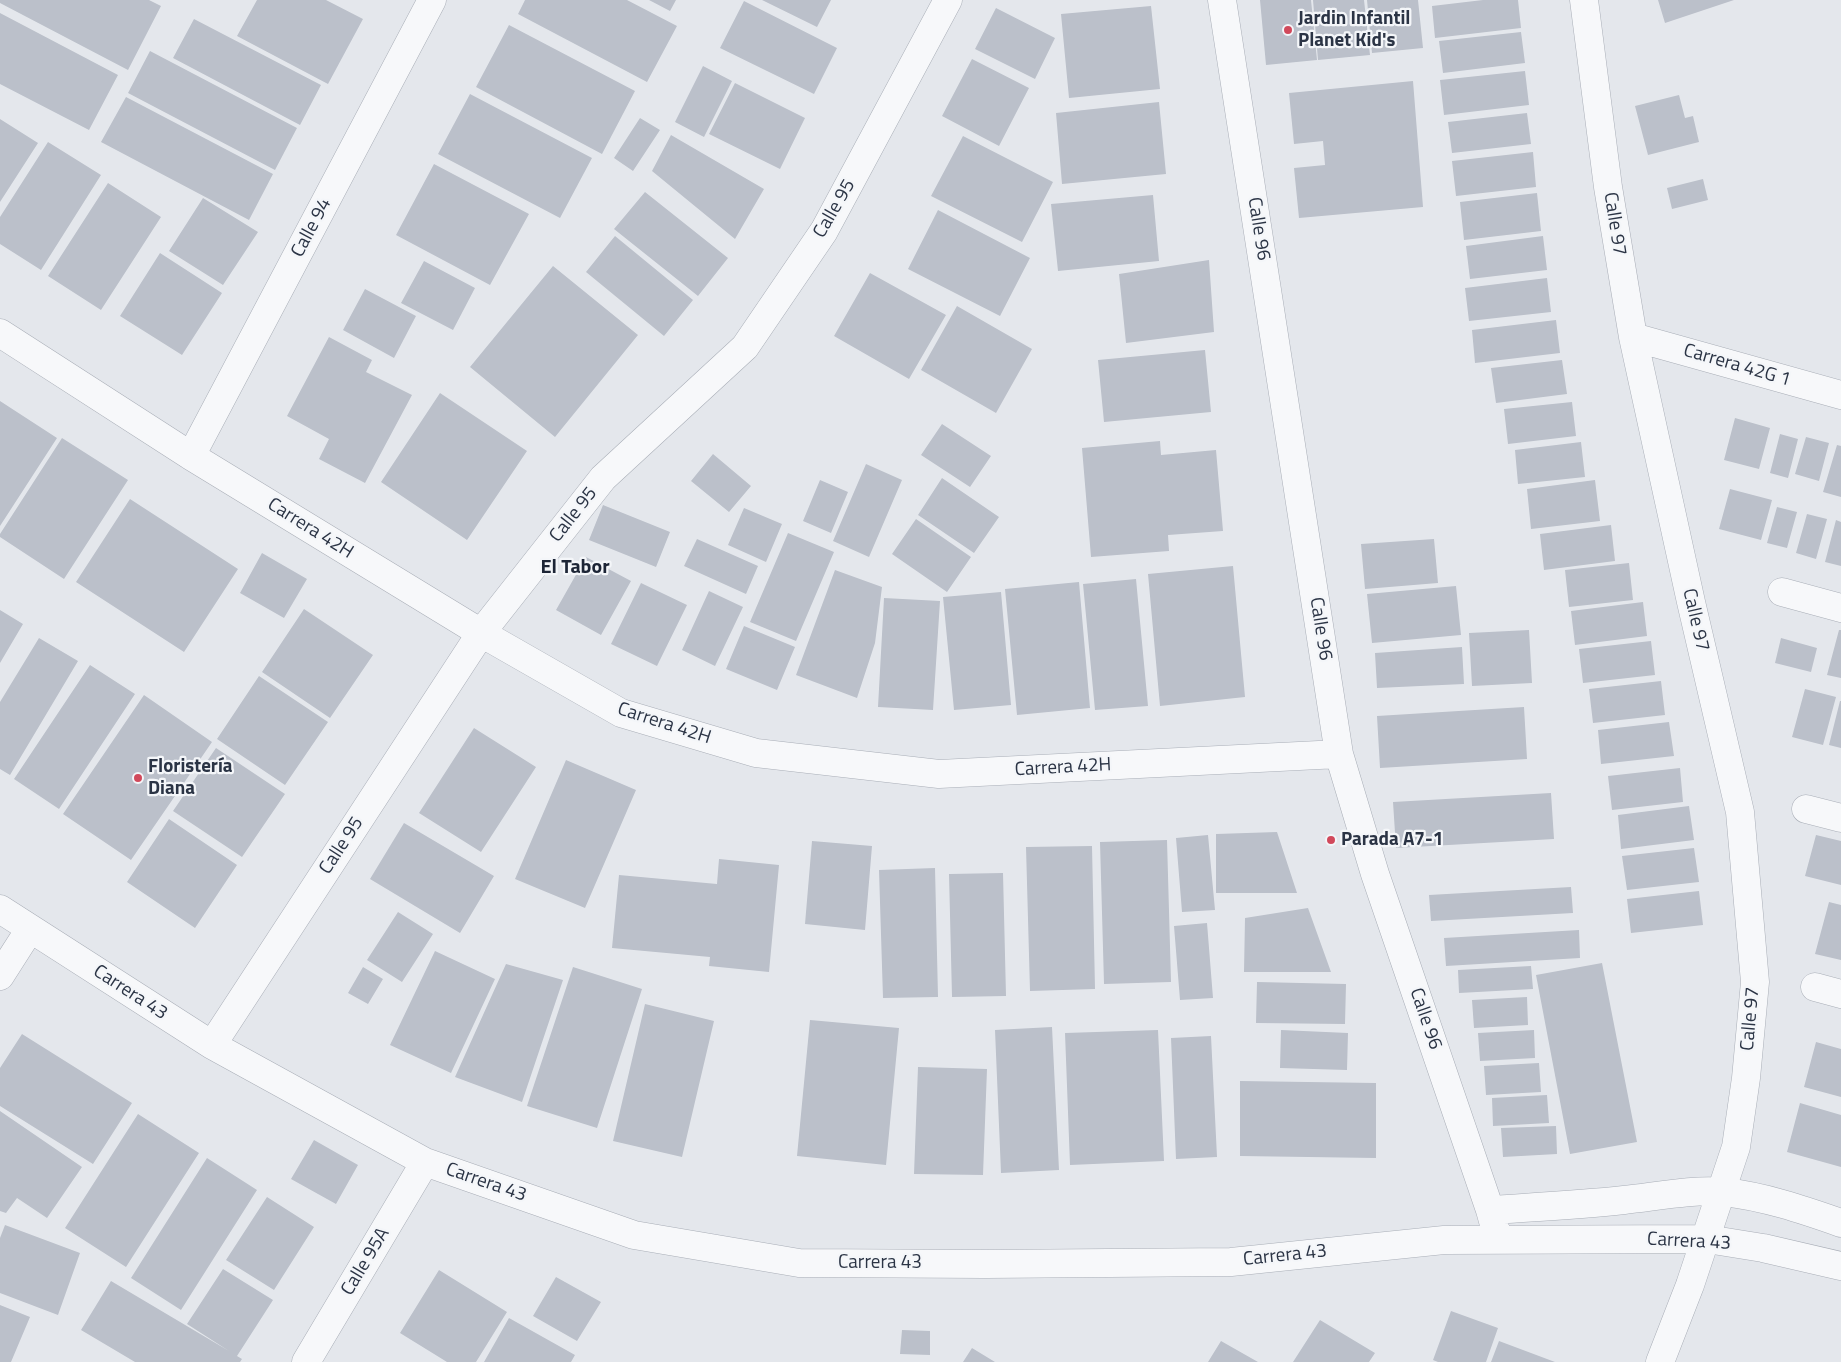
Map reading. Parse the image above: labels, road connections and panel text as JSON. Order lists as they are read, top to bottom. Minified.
{"streets":{"street":["Calle 95","Calle 97","Calle 94","Calle 96","Carrera 42G 1","Carrera 42H","Carrera 43","Calle 95A"]},"crossings":[["Calle 95","Carrera 42H"],["Calle 95","Carrera 43"],["Calle 97","Carrera 42G 1"],["Calle 97","Carrera 43"],["Calle 94","Carrera 42H"],["Calle 96","Carrera 42H"],["Calle 96","Carrera 43"],["Carrera 43","Calle 95A"]],"districts":["El Tabor"],"places":["Jardin Infantil Planet Kid's","Floristería Diana","Parada A7-1"]}
